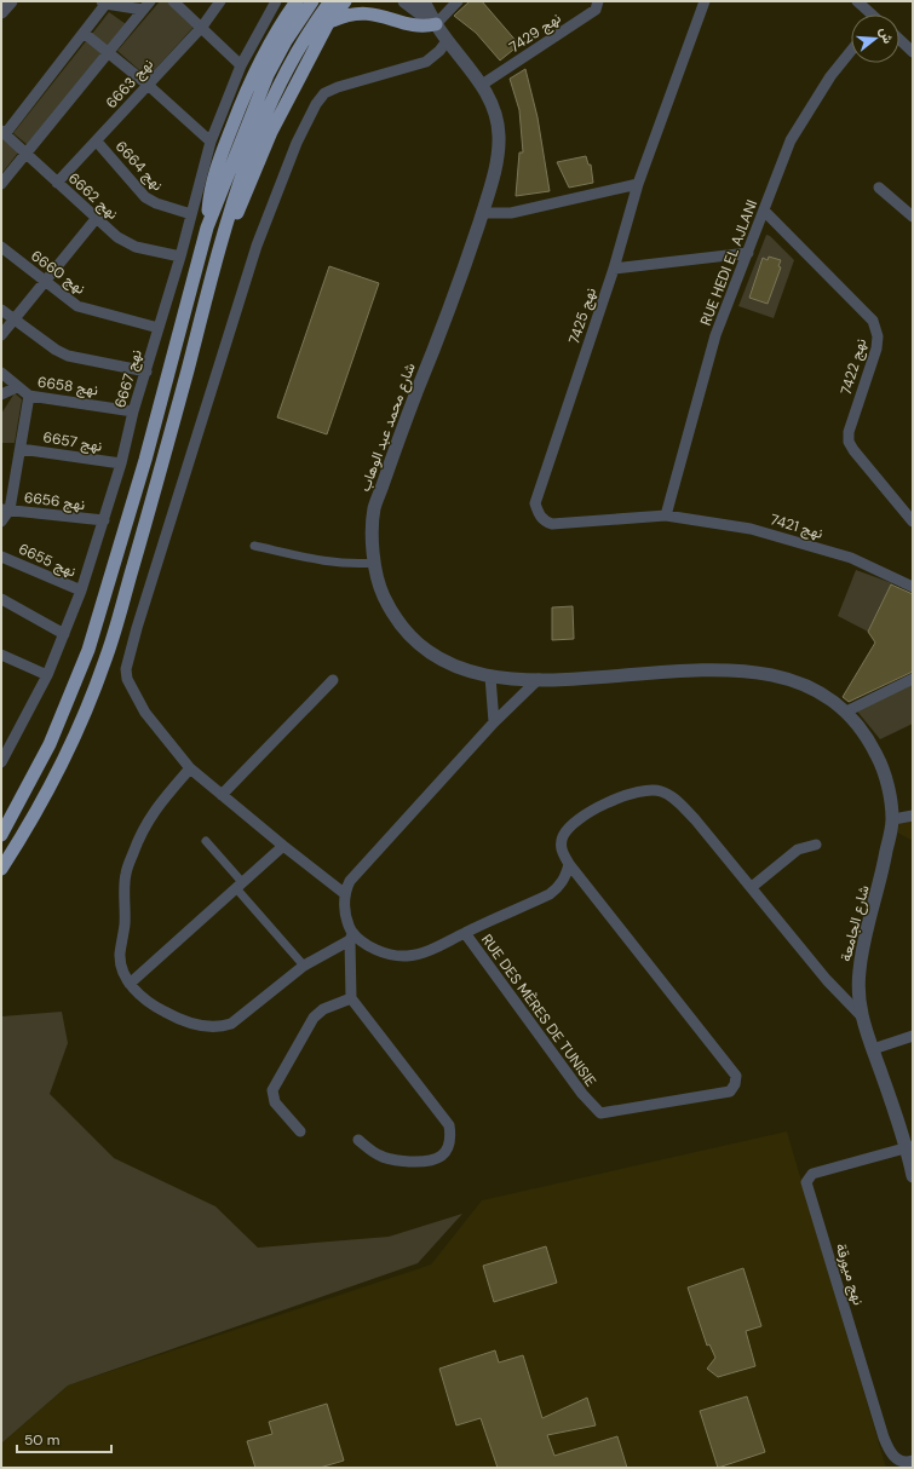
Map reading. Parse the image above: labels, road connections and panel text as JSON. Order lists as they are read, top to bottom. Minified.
{"streets":{"street":["نهج 7429","نهج 6663","نهج 6664","نهج 6662","RUE HEDI EL AJLANI","نهج 6660","نهج 7425","نهج 7422","نهج 6667","نهج 6658","شارع محمد عبد الوهاب","نهج 6657","نهج 6656","نهج 7421","نهج 6655","شارع الجامعة","RUE DES MÈRES DE TUNISIE","نهج ميورقة"]},"crossings":[["نهج 7429","شارع محمد عبد الوهاب"],["نهج 6663","نهج 6664"],["نهج 6663","نهج 6662"],["نهج 6664","نهج 6667"],["نهج 6662","نهج 6667"],["RUE HEDI EL AJLANI","نهج 7425"],["RUE HEDI EL AJLANI","نهج 7422"],["RUE HEDI EL AJLANI","نهج 7421"],["نهج 6660","نهج 6667"],["نهج 7425","نهج 7421"],["نهج 6667","نهج 6658"],["نهج 6667","نهج 6657"],["نهج 6667","نهج 6656"],["نهج 6667","نهج 6655"],["شارع محمد عبد الوهاب","شارع الجامعة"],["شارع الجامعة","نهج ميورقة"]],"scale_bar":"50 m","north":"right"}
